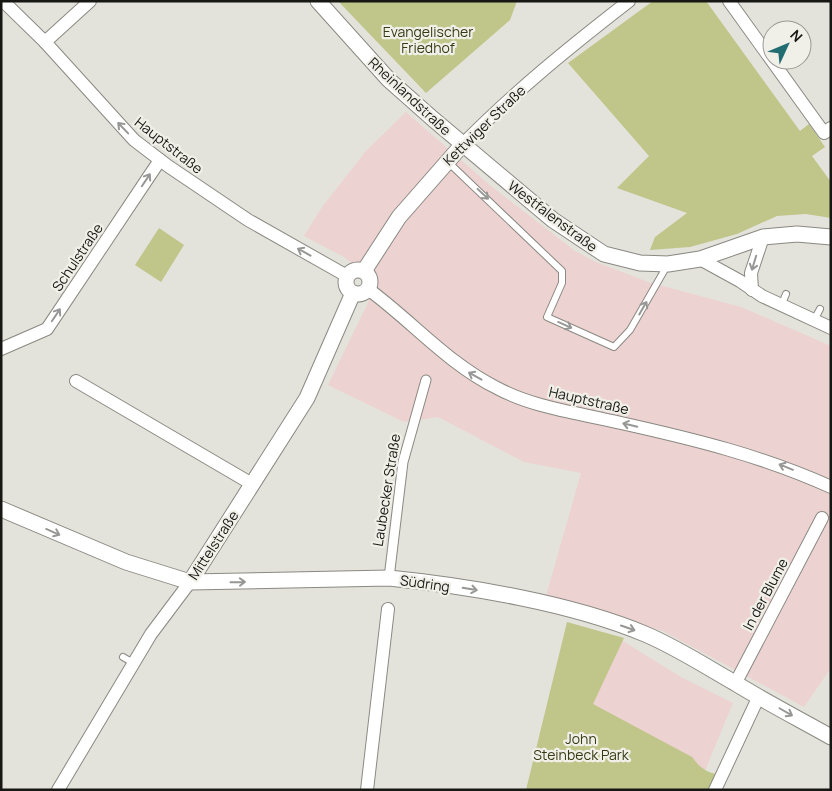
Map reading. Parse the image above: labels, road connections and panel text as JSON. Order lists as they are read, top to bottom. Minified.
{"streets":{"street":["Rheinlandstraße","Kettwiger Straße","Hauptstraße","Westfalenstraße","Schulstraße","Laubecker Straße","Mittelstraße","Südring","In der Blume"]},"crossings":[["Rheinlandstraße","Kettwiger Straße"],["Rheinlandstraße","Westfalenstraße"],["Kettwiger Straße","Hauptstraße"],["Kettwiger Straße","Westfalenstraße"],["Kettwiger Straße","Mittelstraße"],["Hauptstraße","Schulstraße"],["Hauptstraße","Mittelstraße"],["Laubecker Straße","Südring"],["Mittelstraße","Südring"],["Südring","In der Blume"]],"one_way":["Hauptstraße","Schulstraße","Südring"],"parks":["Evangelischer Friedhof","John Steinbeck Park"],"north":"top right"}
